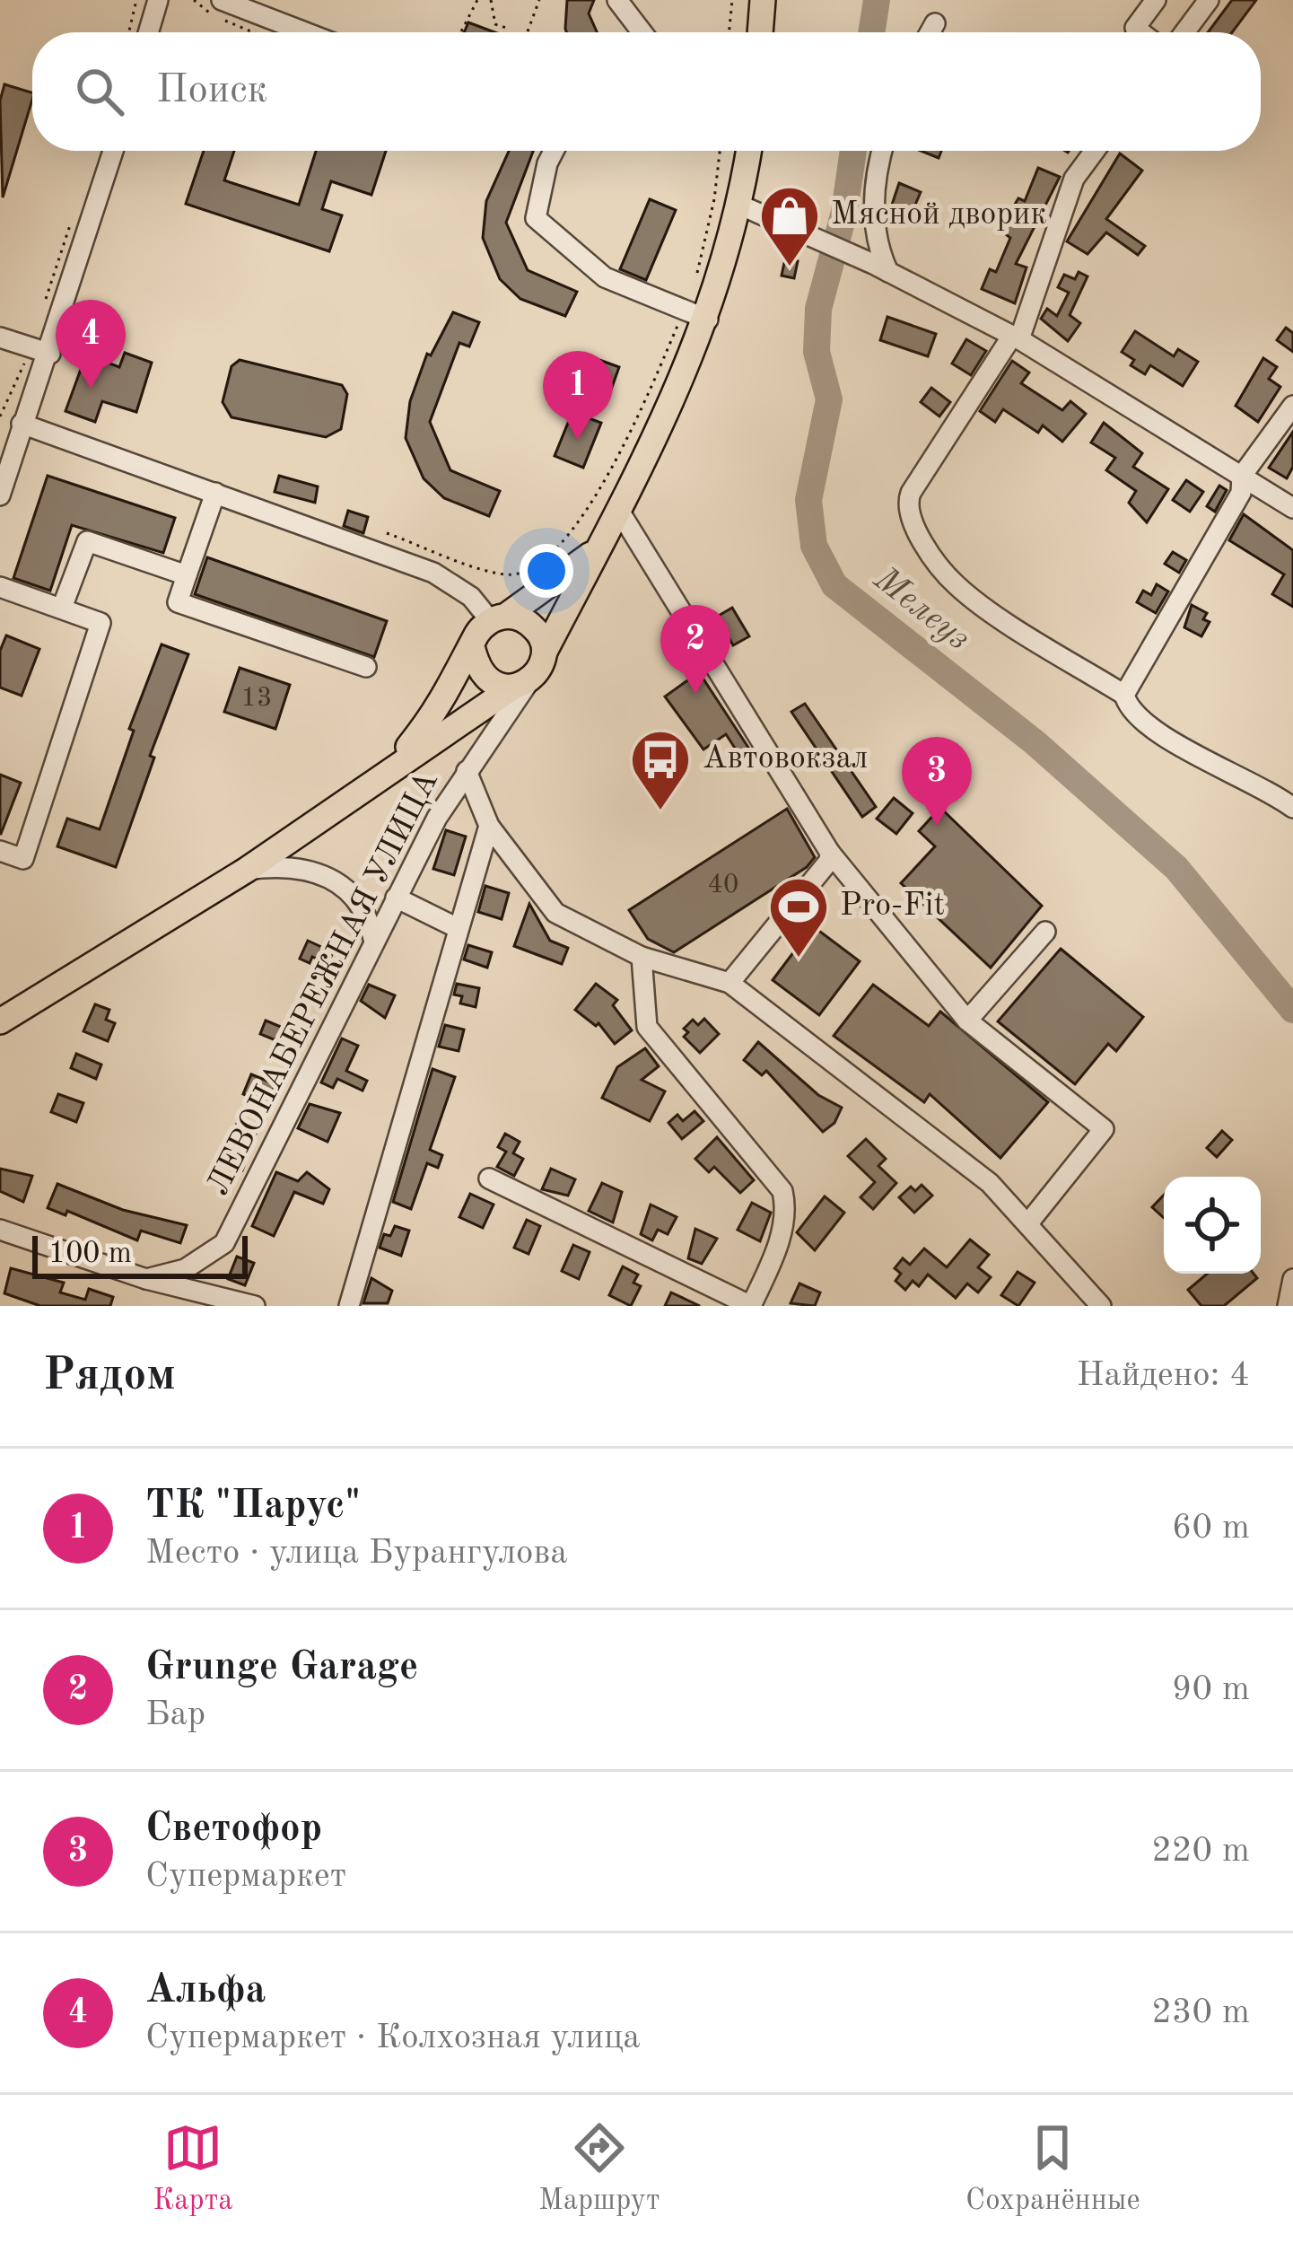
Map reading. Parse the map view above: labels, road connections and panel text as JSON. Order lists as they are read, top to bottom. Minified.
{"streets":{"street":["ЛЕВОНАБЕРЕЖНАЯ УЛИЦА"]},"water":["Мелеуз"],"places":{"shop":["Мясной дворик"],"bus stop":["Автовокзал"],"sports":["Pro-Fit"]},"house_numbers":["13","40"],"scale_bar":"100 m","page":{"search":"Поиск","pins":["4","1","2","3"],"scale":"100 m","heading":["Рядом","Найдено: 4"],"list":[{"mark":"1","name":"ТК \"Парус\"","note":"Место · улица Бурангулова","value":"60 m"},{"mark":"2","name":"Grunge Garage","note":"Бар","value":"90 m"},{"mark":"3","name":"Светофор","note":"Супермаркет","value":"220 m"},{"mark":"4","name":"Альфа","note":"Супермаркет · Колхозная улица","value":"230 m"}],"nav":["Карта","Маршрут","Сохранённые"]}}
